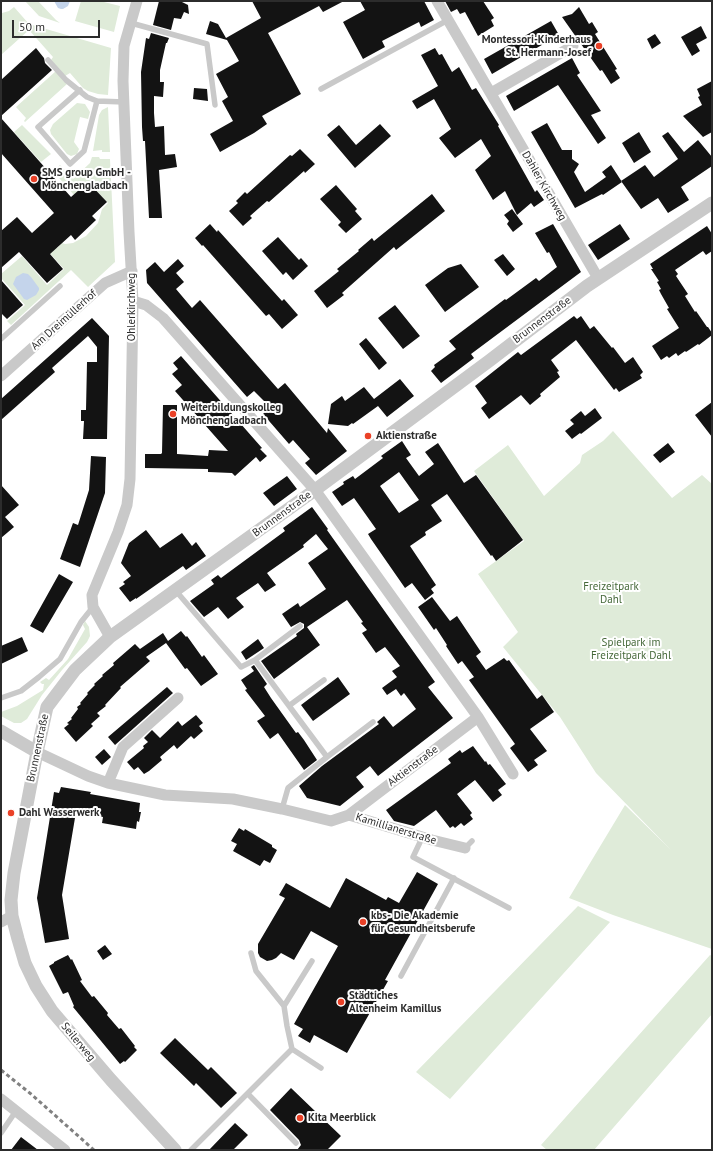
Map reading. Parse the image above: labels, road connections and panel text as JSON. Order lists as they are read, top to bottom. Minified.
{"streets":{"street":["Dahler Kirchweg","Ohlerkirchweg","Am Dreimüllerhof","Brunnenstraße","Aktienstraße","Kamillianerstraße","Seilerweg"]},"crossings":[["Dahler Kirchweg","Brunnenstraße"],["Ohlerkirchweg","Am Dreimüllerhof"],["Brunnenstraße","Kamillianerstraße"],["Brunnenstraße","Seilerweg"],["Aktienstraße","Kamillianerstraße"]],"parks":["Freizeitpark Dahl","Spielpark im Freizeitpark Dahl"],"places":["Montessori-Kinderhaus St. Hermann-Josef","SMS group GmbH - Mönchengladbach","Weiterbildungskolleg Mönchengladbach","Aktienstraße","Dahl Wasserwerk","kbs- Die Akademie für Gesundheitsberufe","Städtiches Altenheim Kamillus","Kita Meerblick"],"scale_bar":"50 m"}
